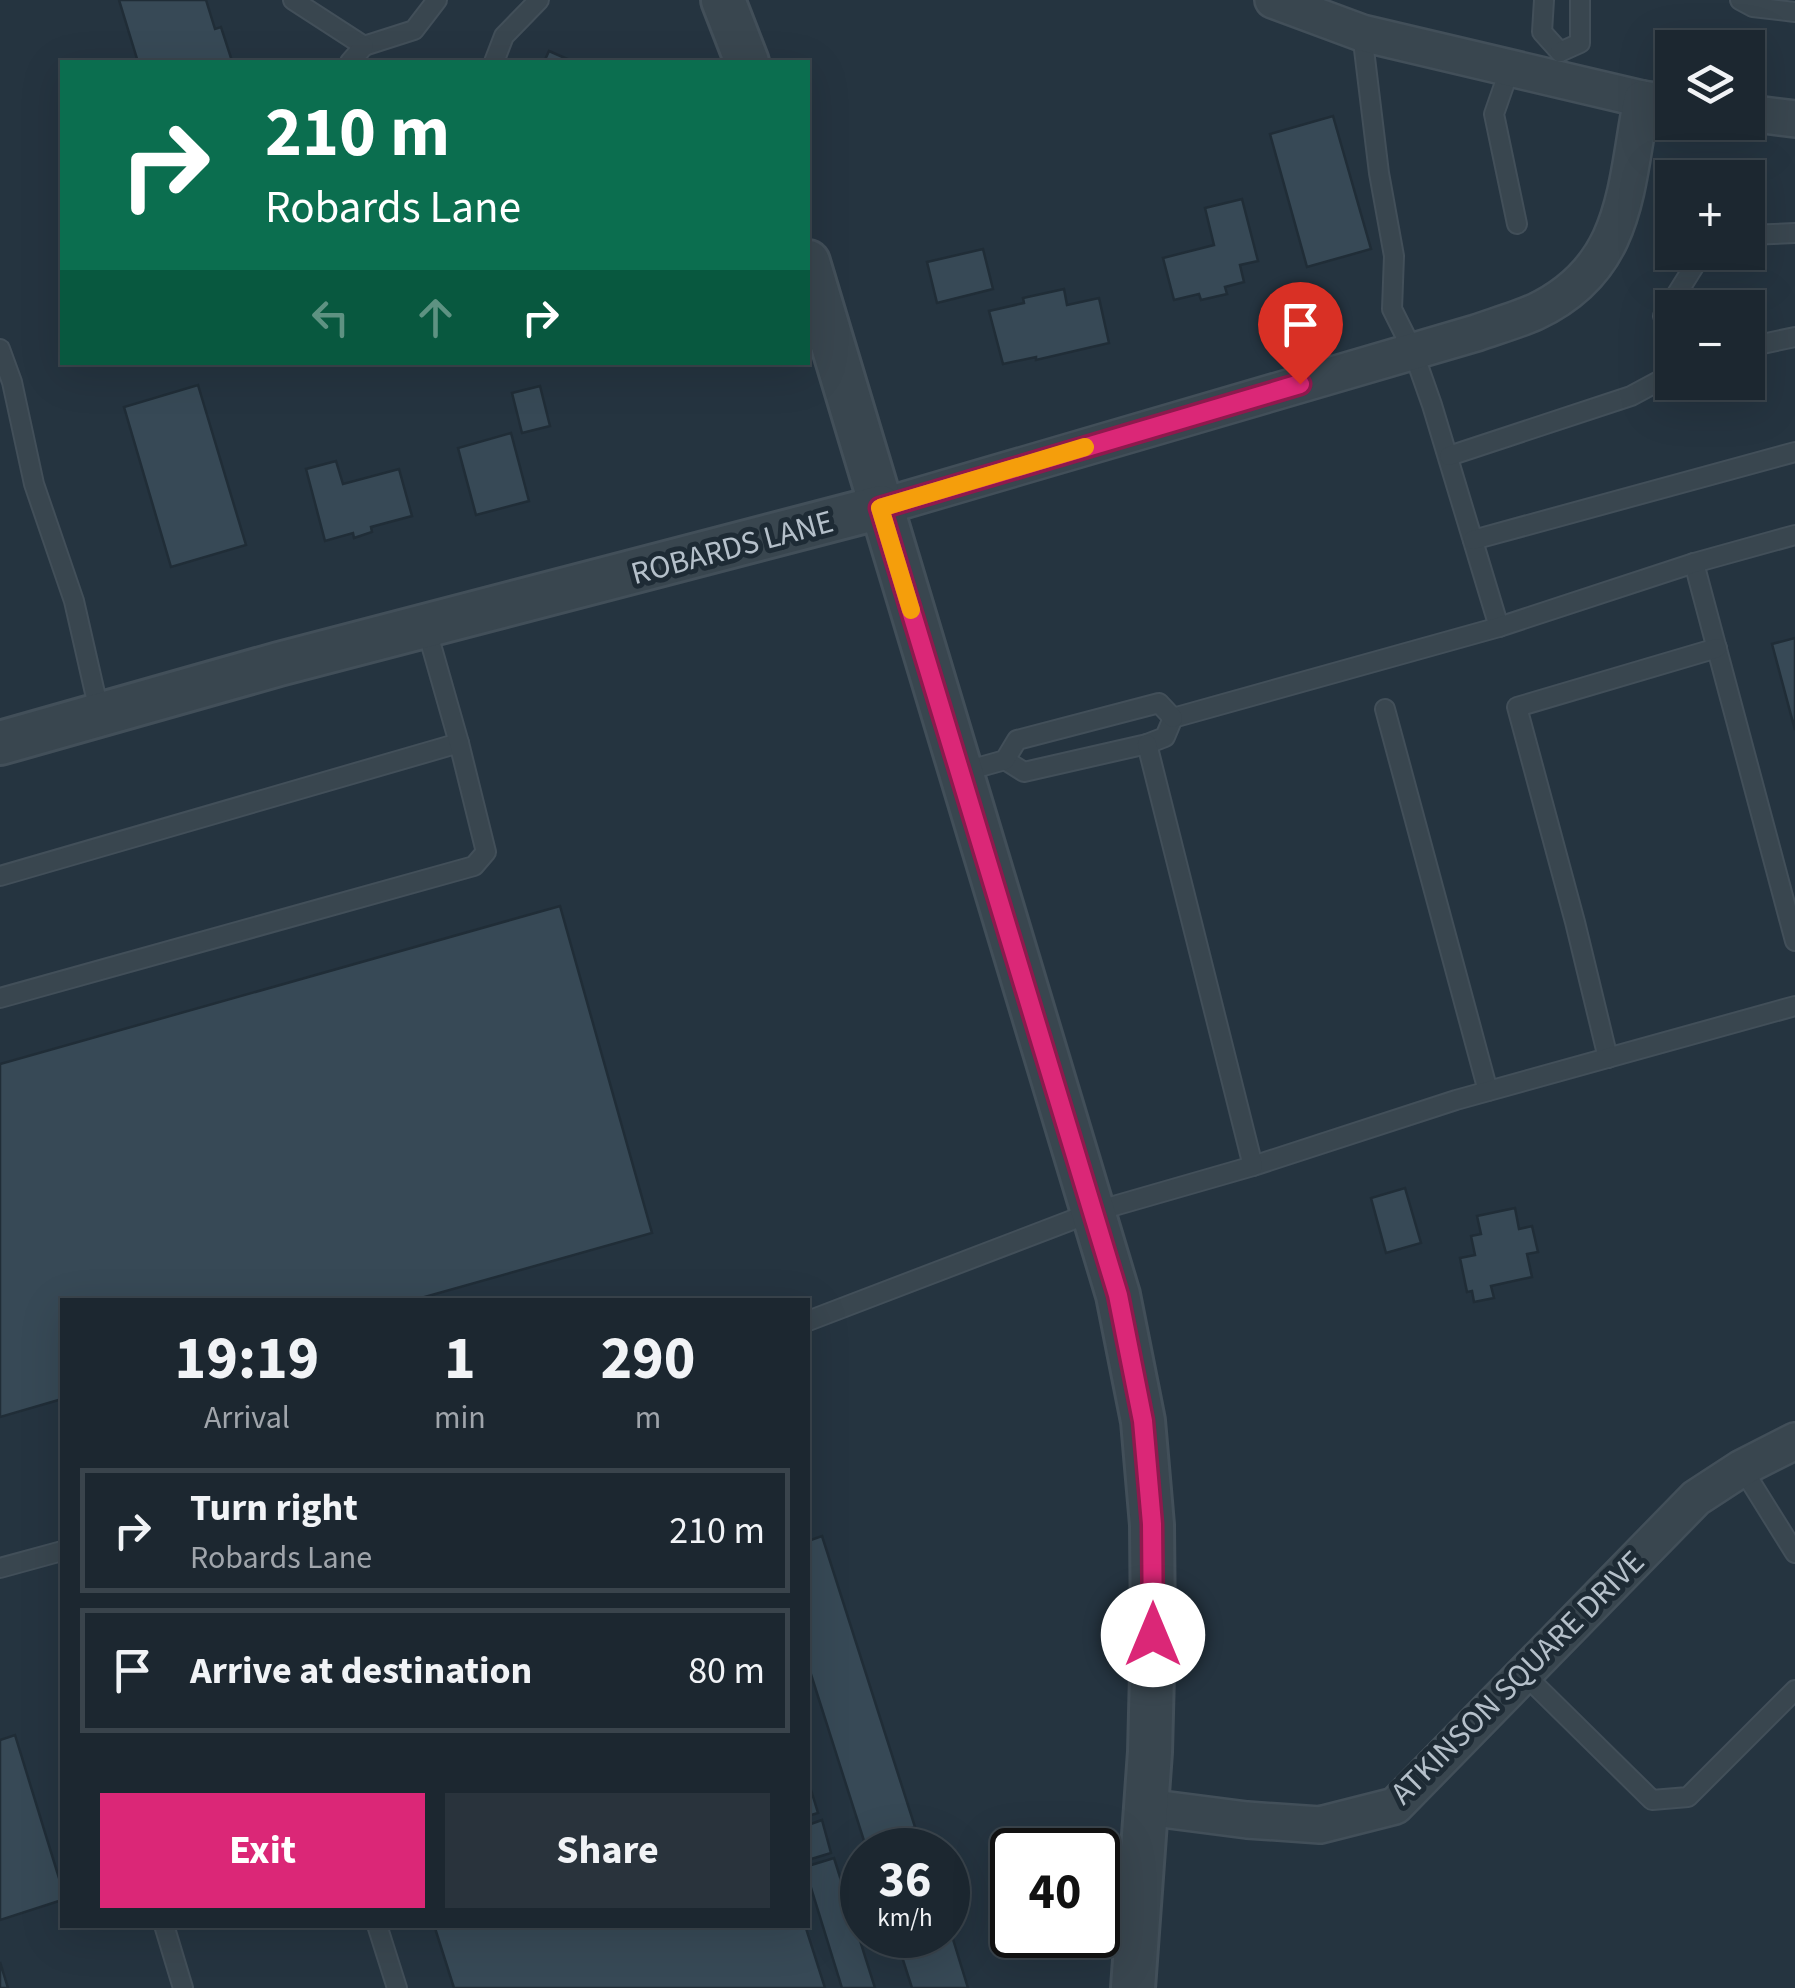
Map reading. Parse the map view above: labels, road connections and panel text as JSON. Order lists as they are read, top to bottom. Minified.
{"streets":{"street":["ROBARDS LANE","ATKINSON SQUARE DRIVE"]},"page":{"map_buttons":["+","−"],"turn":["210 m","Robards Lane"],"eta":["19:19","Arrival","1","min","290","m"],"list":[{"name":"Turn right","note":"Robards Lane","value":"210 m"},{"name":"Arrive at destination","value":"80 m"}],"buttons":["Exit","Share"],"speed":"36 km/h","limit":"40"}}
